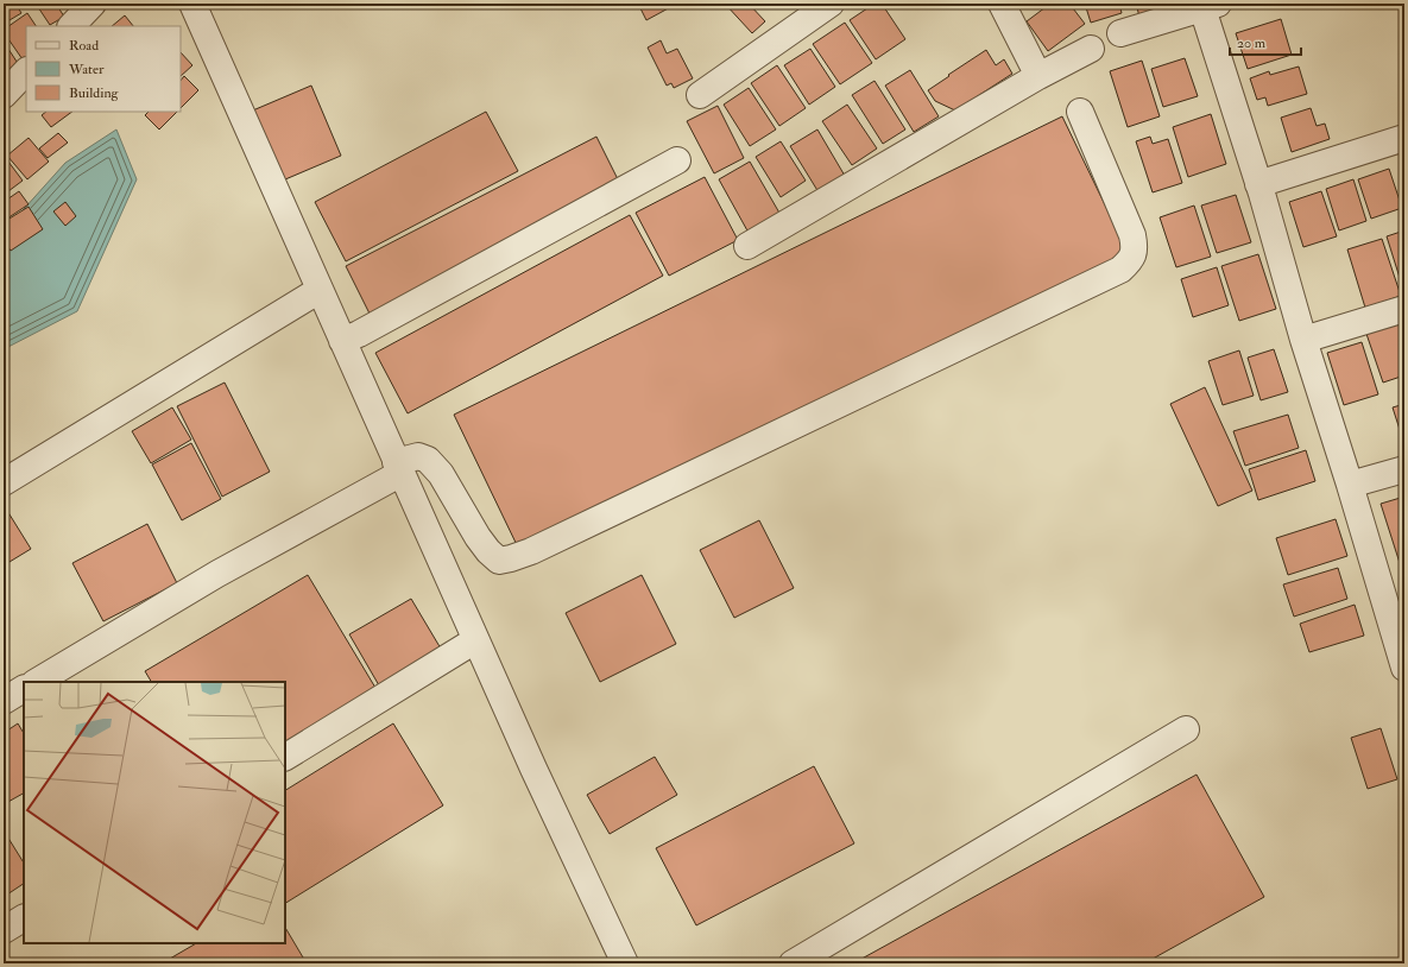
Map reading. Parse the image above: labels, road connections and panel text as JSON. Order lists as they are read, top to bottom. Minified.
{"legend":["Road","Water","Building"],"scale_bar":"20 m"}
